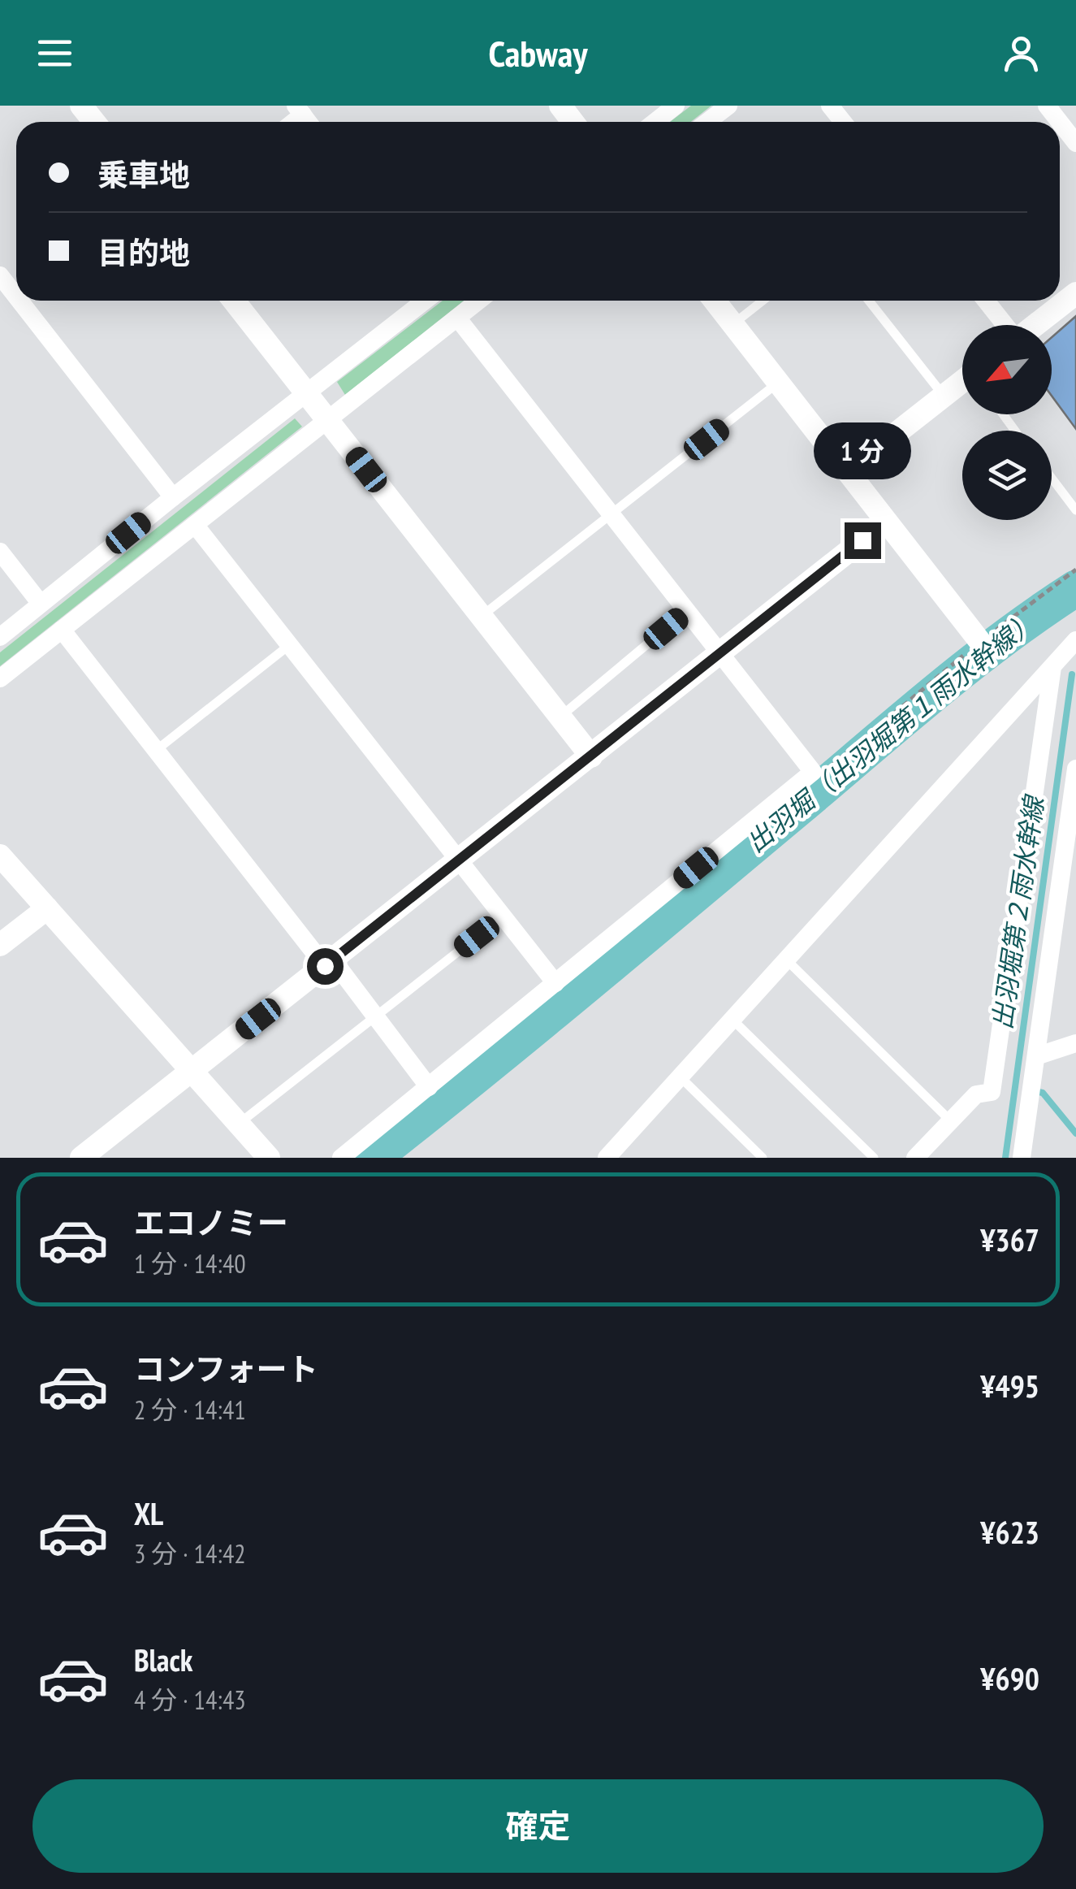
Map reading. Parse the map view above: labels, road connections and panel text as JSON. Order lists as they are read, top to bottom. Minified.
{"water":["出羽堀（出羽堀第１雨水幹線）","出羽堀第２雨水幹線"],"north":"bottom left","page":{"header":"Cabway","banner":["乗車地","目的地"],"bubble":"1 分","list":[{"name":"エコノミー","note":"1 分 · 14:40","value":"¥367"},{"name":"コンフォート","note":"2 分 · 14:41","value":"¥495"},{"name":"XL","note":"3 分 · 14:42","value":"¥623"},{"name":"Black","note":"4 分 · 14:43","value":"¥690"}],"buttons":"確定"}}
